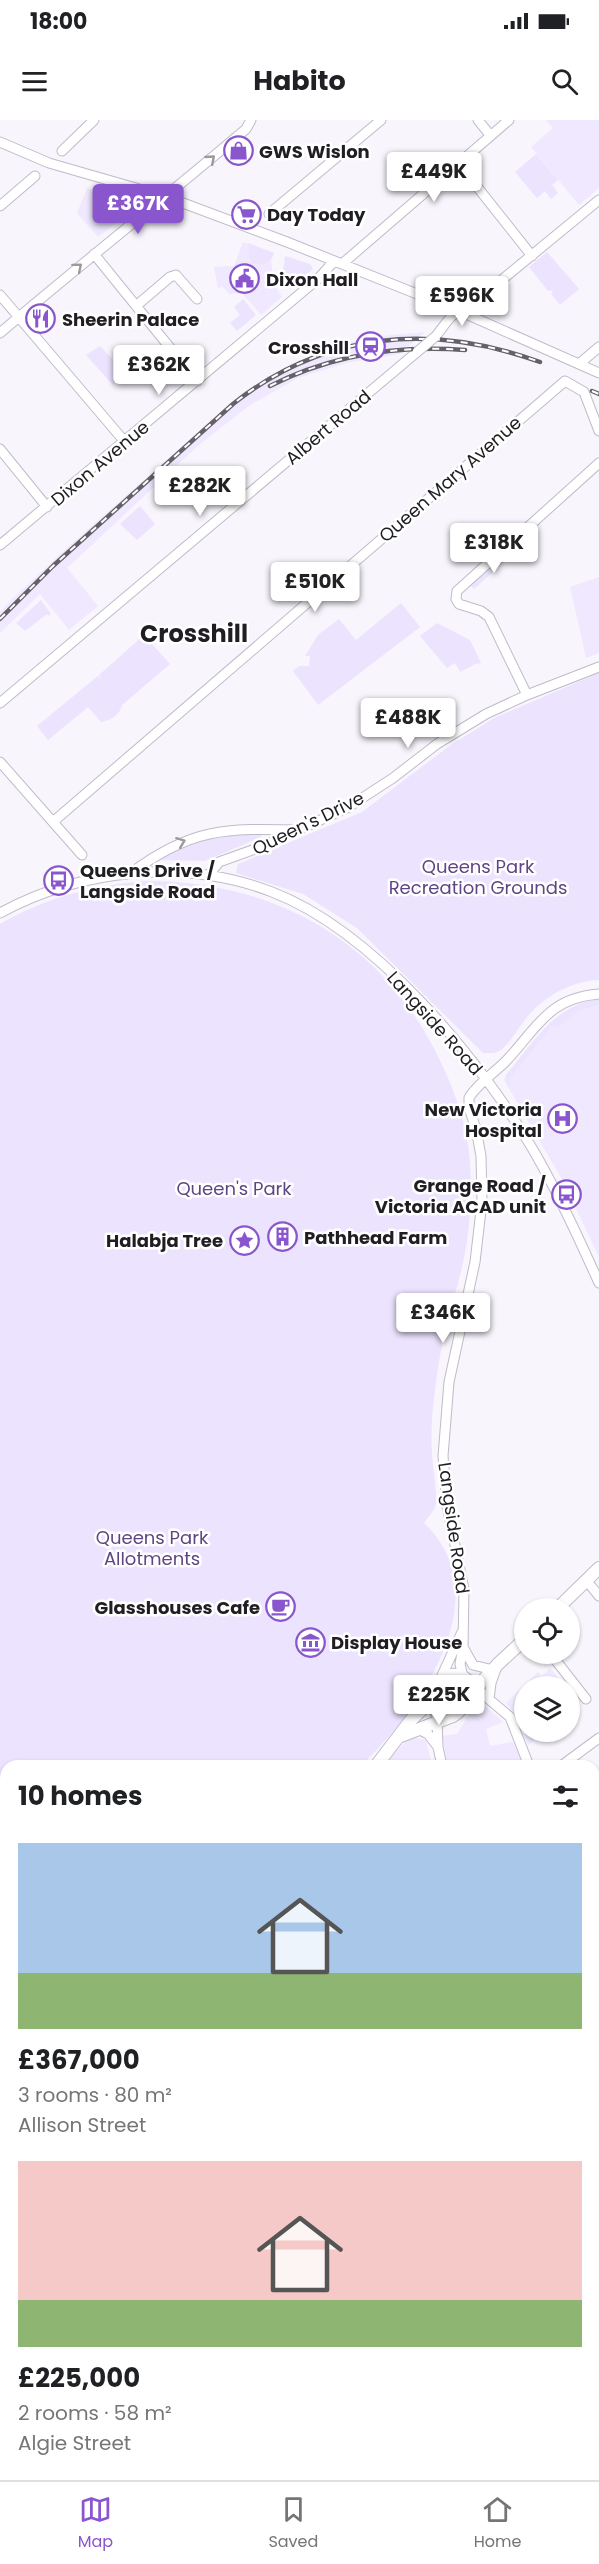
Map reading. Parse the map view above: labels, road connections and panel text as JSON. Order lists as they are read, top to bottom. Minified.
{"streets":{"street":["Albert Road","Dixon Avenue","Queen Mary Avenue","Queen's Drive","Langside Road"]},"crossings":[["Queen's Drive","Langside Road"]],"districts":["Crosshill"],"parks":["Queens Park Recreation Grounds","Queen's Park","Queens Park Allotments"],"places":{"shop":["GWS Wislon"],"supermarket":["Day Today"],"public building":["Dixon Hall"],"restaurant":["Sheerin Palace"],"station":["Crosshill"],"bus stop":["Queens Drive / Langside Road","Grange Road / Victoria ACAD unit"],"hospital":["New Victoria Hospital"],"building":["Pathhead Farm"],"place":["Halabja Tree"],"cafe":["Glasshouses Cafe"],"museum":["Display House"]},"page":{"status":"18:00","header":"Habito","price":["£449K","£367K","£596K","£362K","£282K","£318K","£510K","£488K","£346K","£225K"],"heading":"10 homes","list":[{"name":"£367,000","note":"3 rooms · 80 m² · Allison Street"},{"name":"£225,000","note":"2 rooms · 58 m² · Algie Street"}],"tabs":["Map","Saved","Home"]}}
